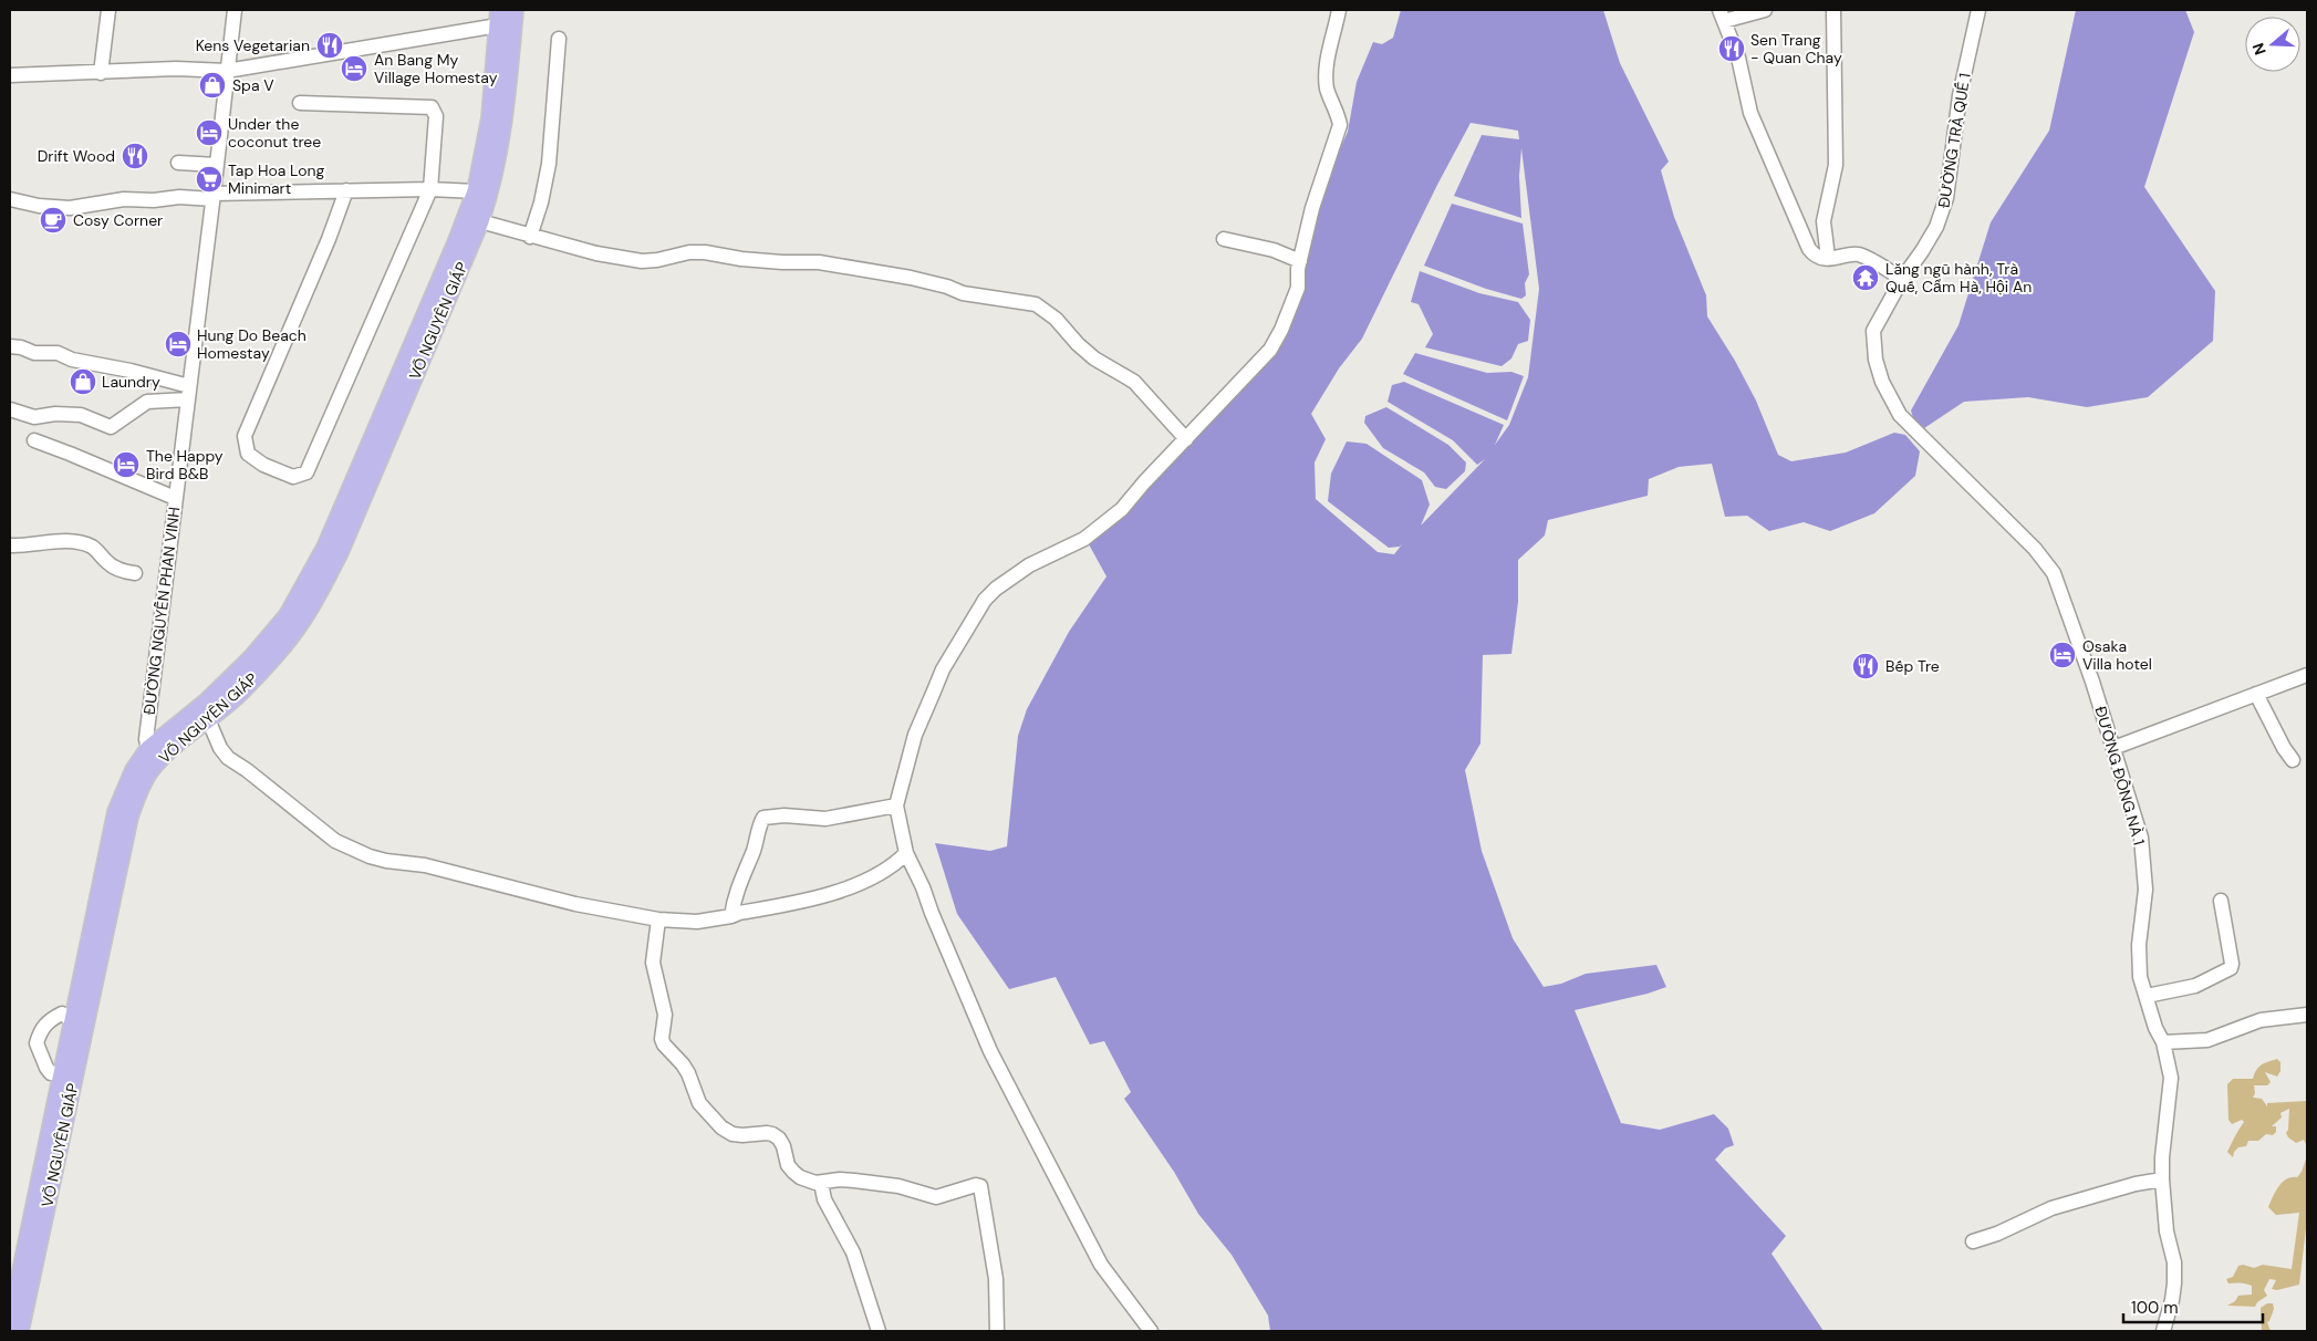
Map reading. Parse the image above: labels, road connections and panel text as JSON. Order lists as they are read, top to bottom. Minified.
{"streets":{"main road":["VÕ NGUYÊN GIÁP"],"street":["ĐƯỜNG TRÀ QUẾ 1","ĐƯỜNG NGUYỄN PHAN VINH","ĐƯỜNG ĐỒNG NÀ 1"]},"crossings":[["ĐƯỜNG TRÀ QUẾ 1","ĐƯỜNG ĐỒNG NÀ 1"],["VÕ NGUYÊN GIÁP","ĐƯỜNG NGUYỄN PHAN VINH"]],"places":{"restaurant":["Kens Vegetarian","Sen Trang - Quan Chay","Drift Wood","Bếp Tre"],"hotel":["An Bang My Village Homestay","Under the coconut tree","Hung Do Beach Homestay","The Happy Bird B&B","Osaka Villa hotel"],"shop":["Spa V","Laundry"],"supermarket":["Tap Hoa Long Minimart"],"cafe":["Cosy Corner"],"temple":["Lăng ngũ hành, Trà Quế, Cẩm Hà, Hội An"]},"scale_bar":"100 m","north":"left"}
